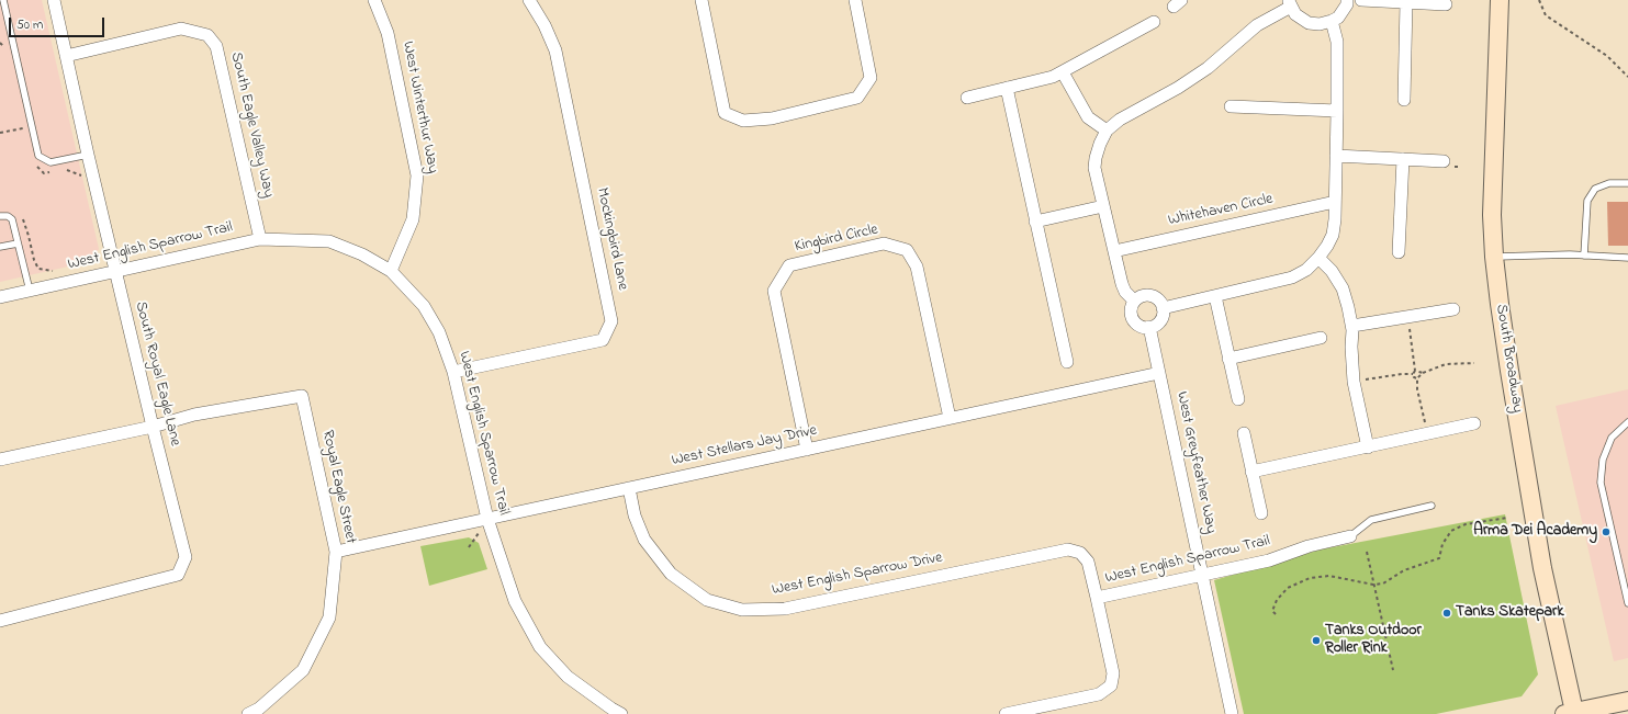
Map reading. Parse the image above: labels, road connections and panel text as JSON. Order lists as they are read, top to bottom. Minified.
{"streets":{"main road":["South Broadway"],"street":["West Winterthur Way","South Eagle Valley Way","Whitehaven Circle","Mockingbird Lane","Kingbird Circle","West English Sparrow Trail","South Royal Eagle Lane","West Stellars Jay Drive","West Greyfeather Way","Royal Eagle Street","West English Sparrow Drive"]},"crossings":[["West Winterthur Way","West English Sparrow Trail"],["South Eagle Valley Way","West English Sparrow Trail"],["South Eagle Valley Way","South Royal Eagle Lane"],["Mockingbird Lane","West English Sparrow Trail"],["Kingbird Circle","West Stellars Jay Drive"],["West English Sparrow Trail","South Royal Eagle Lane"],["West English Sparrow Trail","West Stellars Jay Drive"],["West English Sparrow Trail","West Greyfeather Way"],["West English Sparrow Trail","West English Sparrow Drive"],["South Royal Eagle Lane","Royal Eagle Street"],["West Stellars Jay Drive","West Greyfeather Way"],["West Stellars Jay Drive","Royal Eagle Street"],["West Stellars Jay Drive","West English Sparrow Drive"]],"places":["Arma Dei Academy","Tanks Skatepark","Tanks Outdoor Roller Rink"],"scale_bar":"50 m"}
